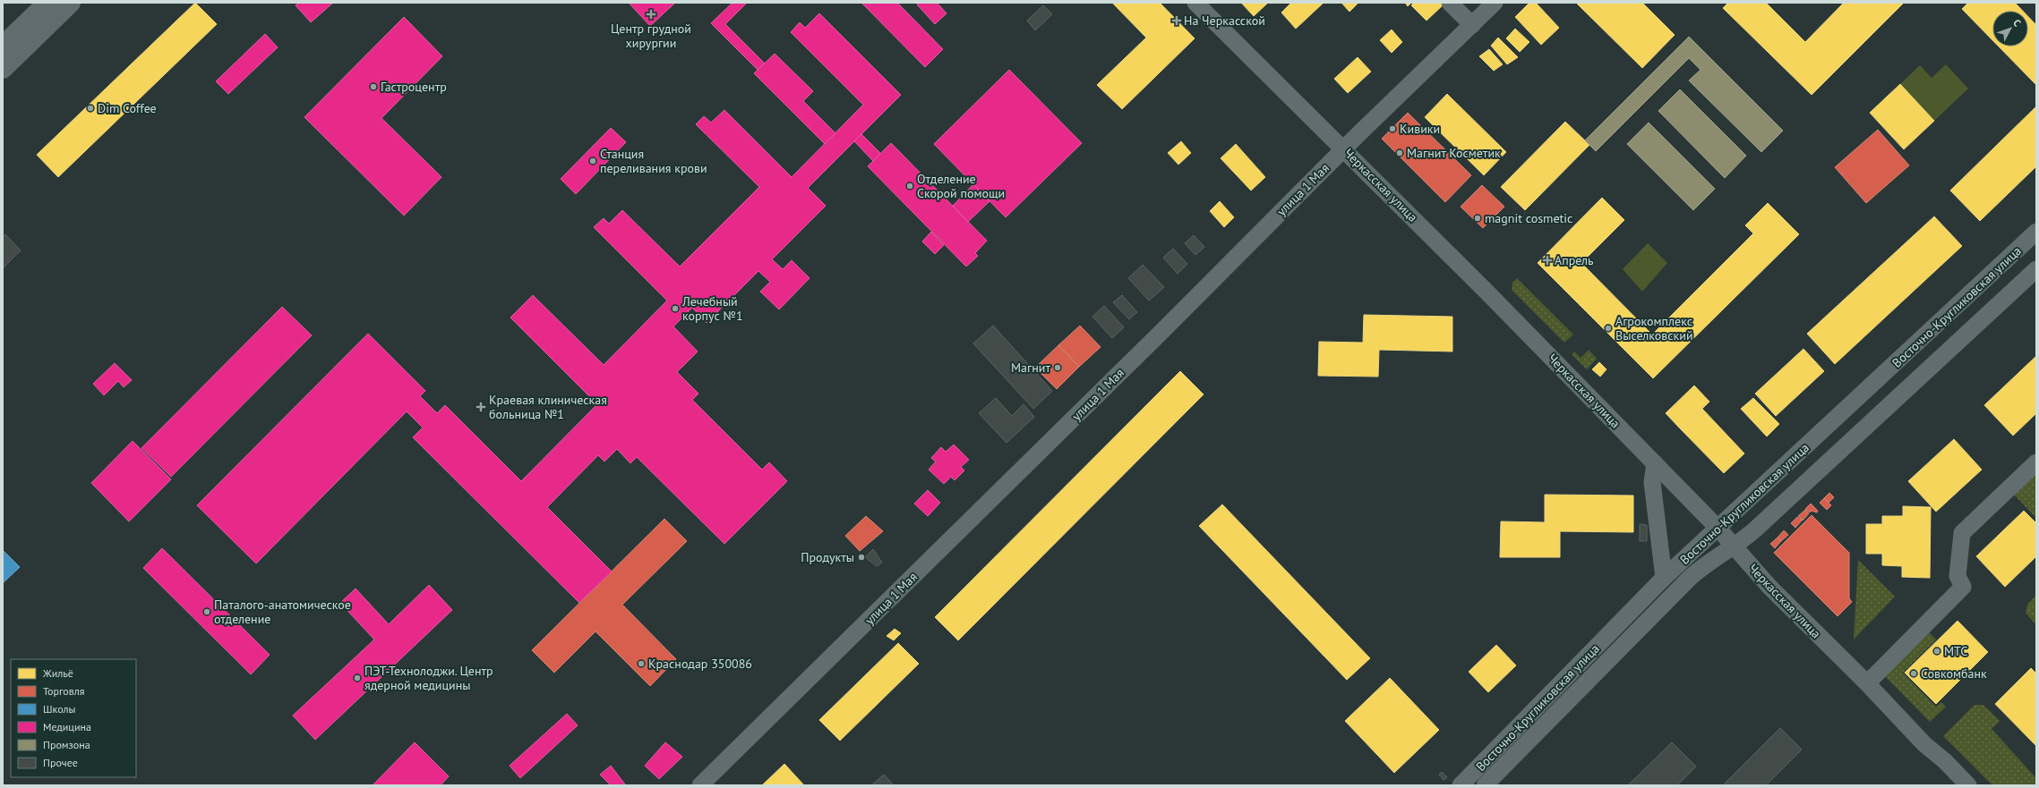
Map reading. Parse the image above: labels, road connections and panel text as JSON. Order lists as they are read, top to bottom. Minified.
{"streets":{"street":["Черкасская улица","улица 1 Мая","Восточно-Кругликовская улица"]},"crossings":[["Черкасская улица","улица 1 Мая"],["Черкасская улица","Восточно-Кругликовская улица"]],"places":{"health":["Центр грудной хирургии","На Черкасской","Апрель","Краевая клиническая больница №1"],"other":["Гастроцентр","Dim Coffee","Кивики","Магнит Косметик","Станция переливания крови","Отделение Скорой помощи","magnit cosmetic","Лечебный корпус №1","Агрокомплекс Выселковский","Магнит","Продукты","Паталого-анатомическое отделение","МТС","Краснодар 350086","Совкомбанк","ПЭТ-Технолоджи. Центр ядерной медицины"]},"legend":["Жильё","Торговля","Школы","Медицина","Промзона","Прочее"],"north":"top right"}
